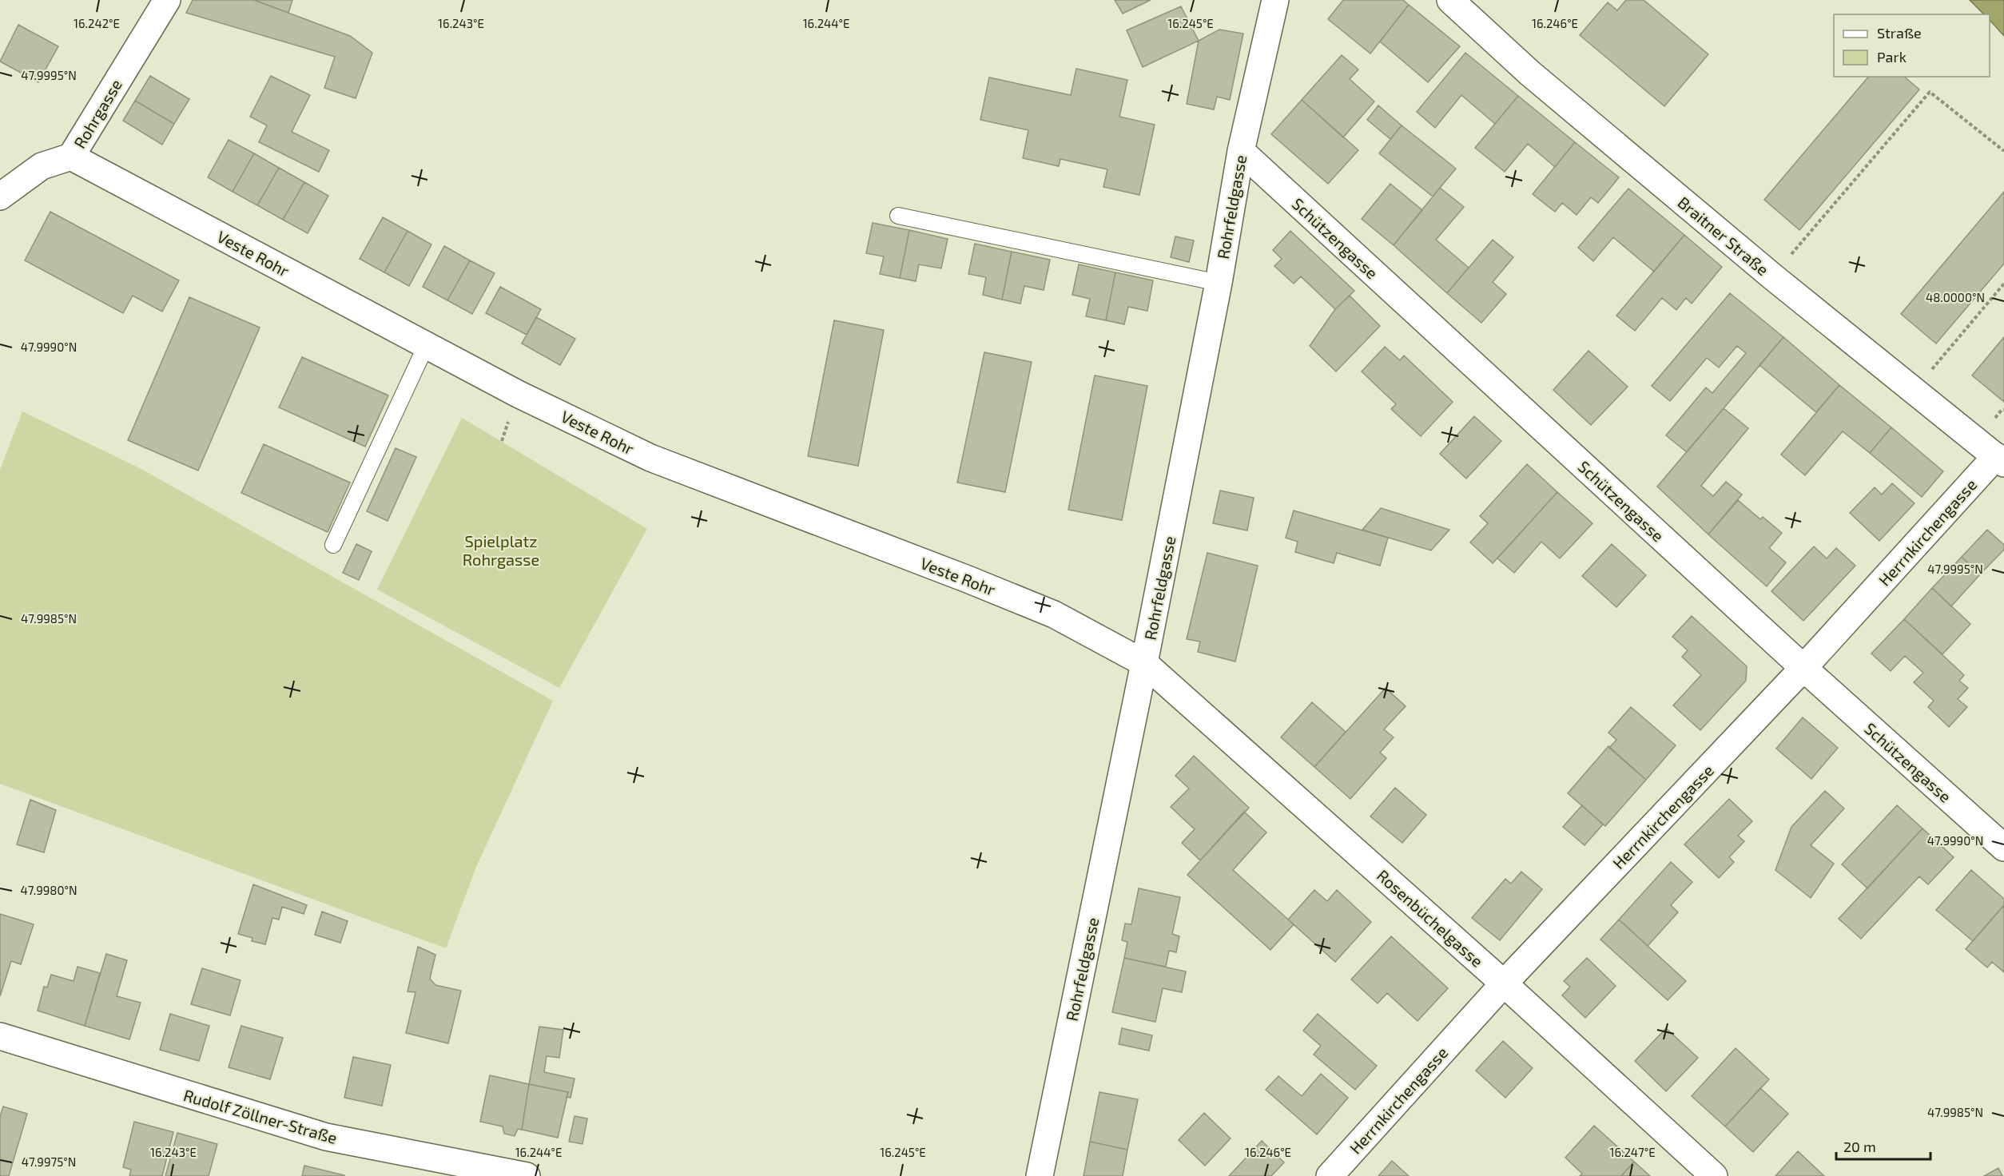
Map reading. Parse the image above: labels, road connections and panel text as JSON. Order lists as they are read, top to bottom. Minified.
{"streets":{"street":["Rohrgasse","Rohrfeldgasse","Braitner Straße","Schützengasse","Veste Rohr","Herrnkirchengasse","Rosenbüchelgasse","Rudolf Zöllner-Straße"]},"crossings":[["Rohrgasse","Veste Rohr"],["Rohrfeldgasse","Schützengasse"],["Rohrfeldgasse","Veste Rohr"],["Rohrfeldgasse","Rosenbüchelgasse"],["Braitner Straße","Herrnkirchengasse"],["Schützengasse","Herrnkirchengasse"],["Veste Rohr","Rosenbüchelgasse"],["Herrnkirchengasse","Rosenbüchelgasse"]],"parks":["Spielplatz Rohrgasse"],"legend":["Straße","Park"],"scale_bar":"20 m","coordinates":["16.242°E","16.243°E","16.244°E","16.245°E","16.246°E","47.9995°N","48.0000°N","47.9990°N","47.9985°N","47.9980°N","16.247°E","47.9975°N"]}
